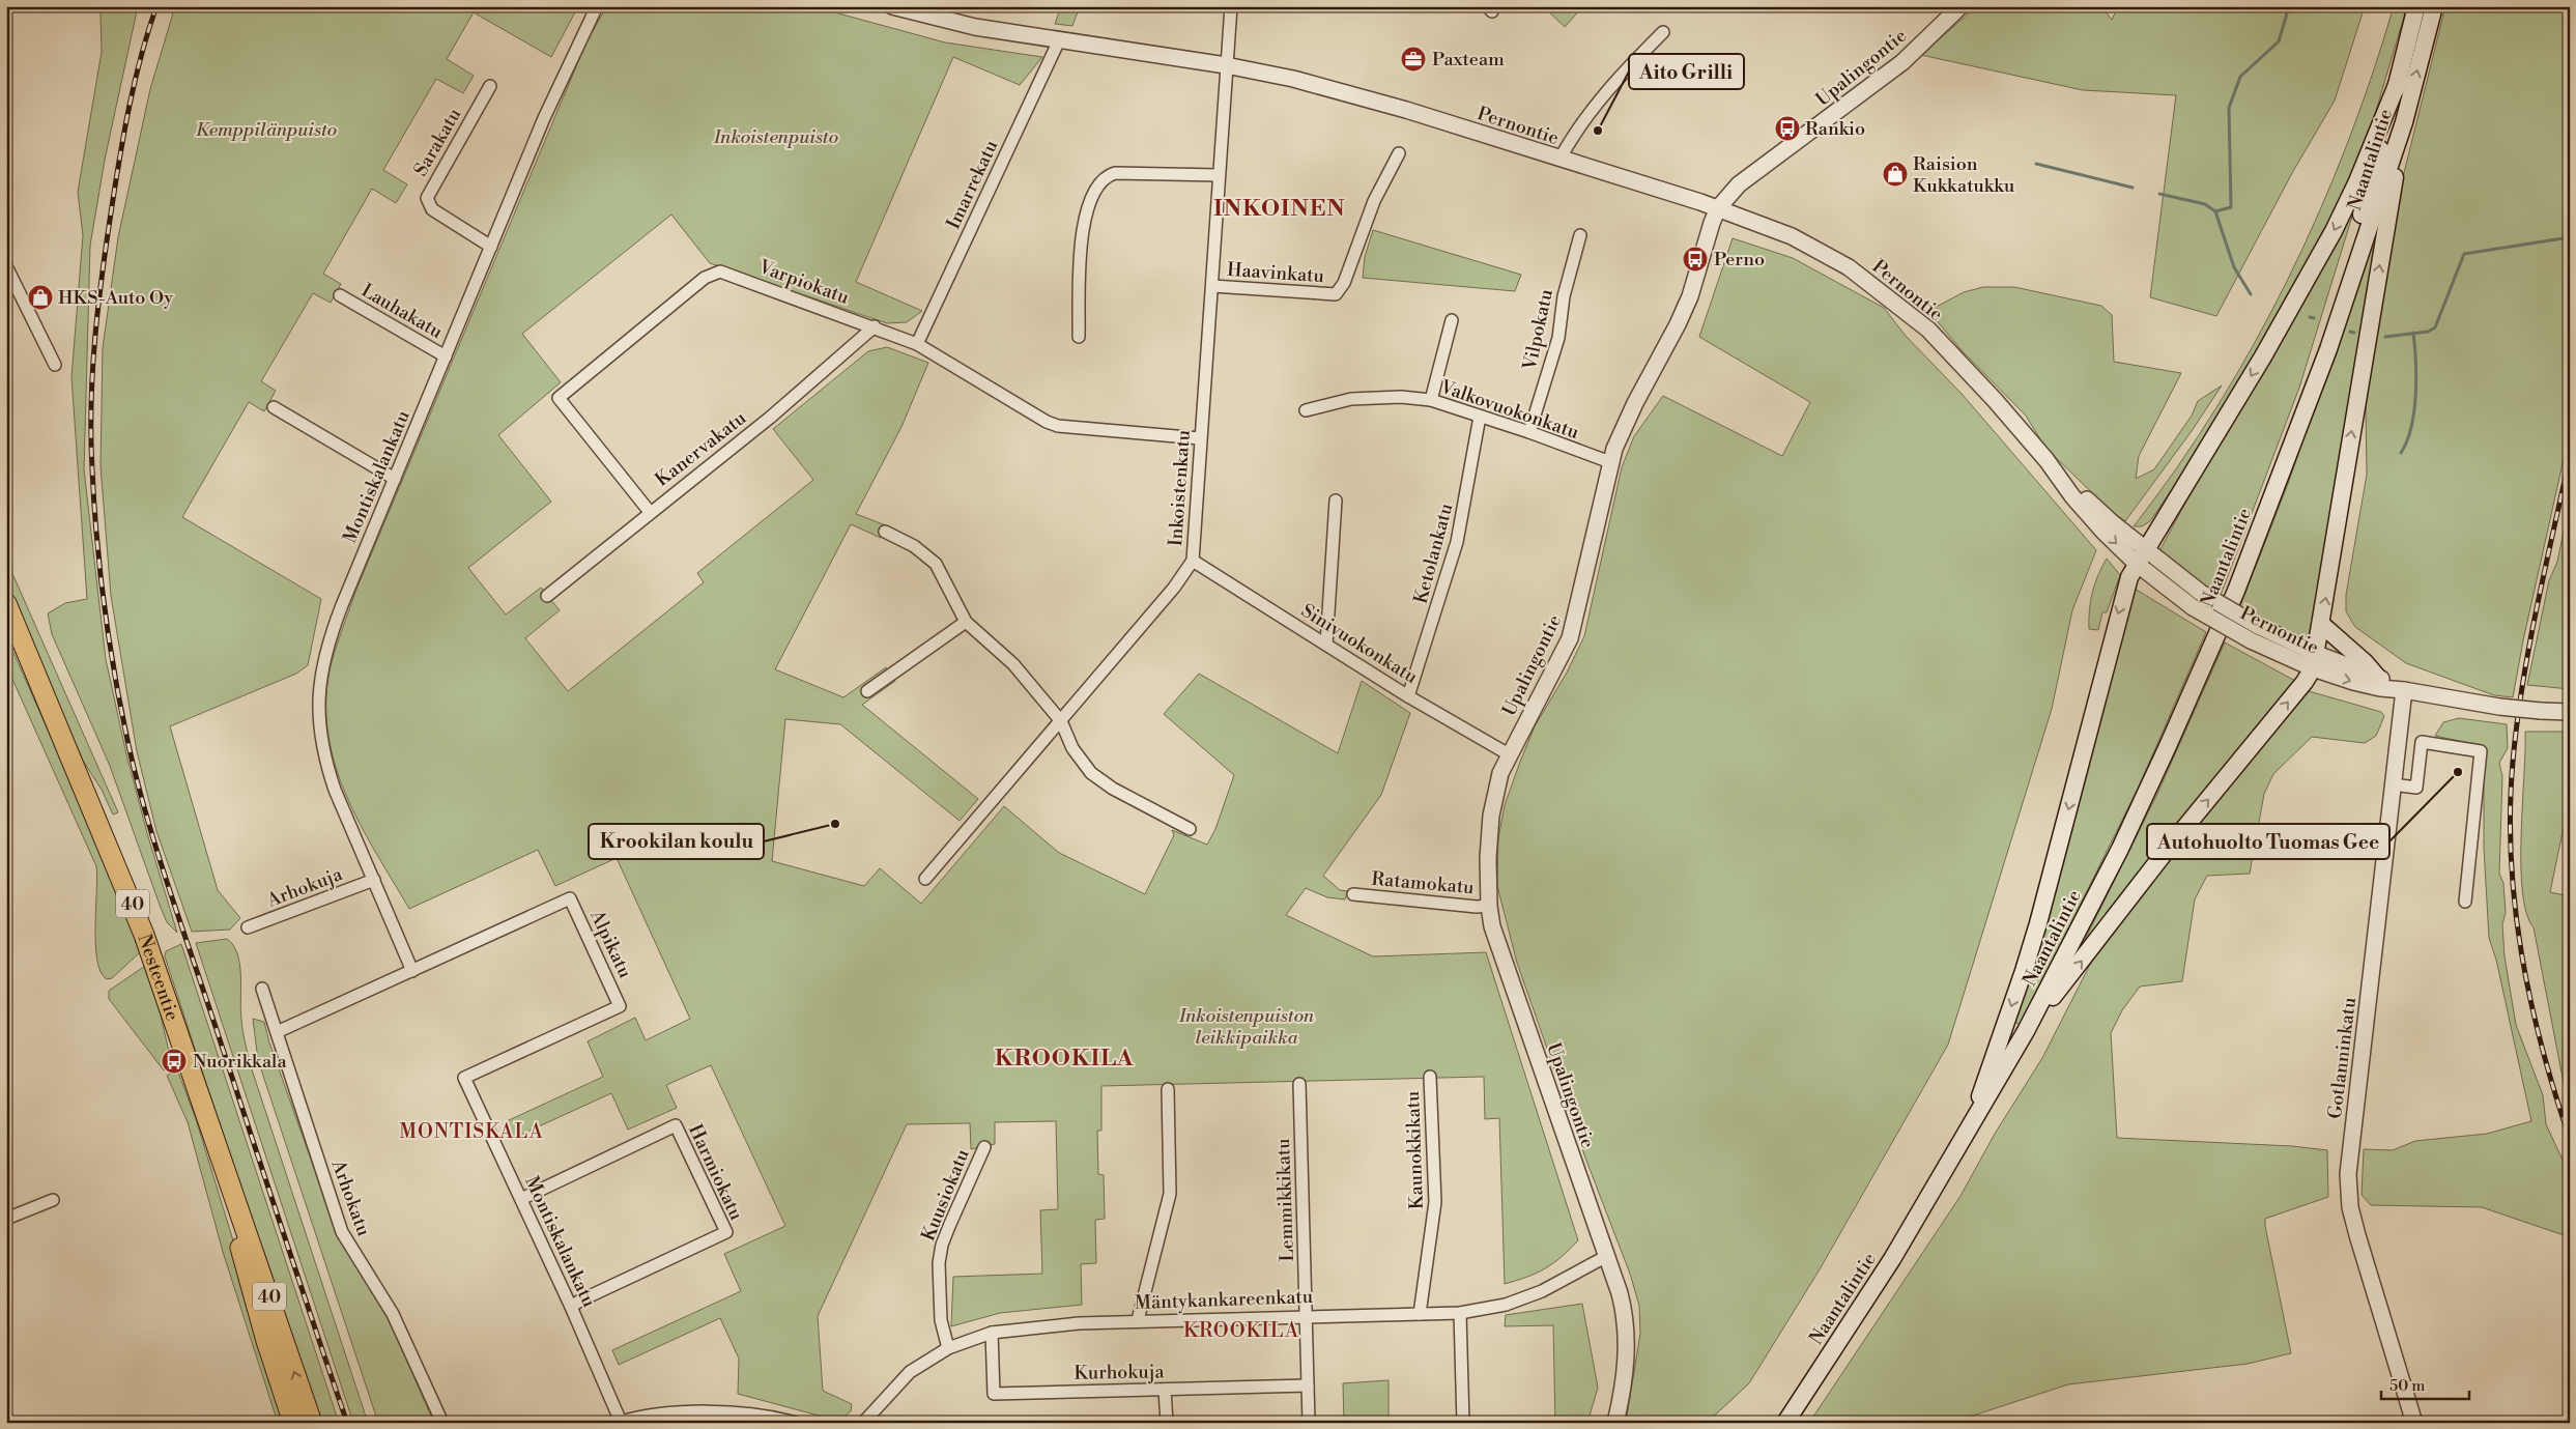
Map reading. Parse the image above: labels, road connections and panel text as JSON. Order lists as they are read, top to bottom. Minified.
{"streets":{"main road":["Naantalintie","40","Nesteentie"],"street":["Upalingontie","Pernontie","Sarakatu","Imarrekatu","Haavinkatu","Varpiokatu","Lauhakatu","Vilpokatu","Valkovuokonkatu","Kanervakatu","Montiskalankatu","Inkoistenkatu","Ketolankatu","Sinivuokonkatu","Ratamokatu","Arhokuja","Alpikatu","Gotlanninkatu","Kaunokkikatu","Harmiokatu","Kuusiokatu","Arhokatu","Lemmikkikatu","Mäntykankareenkatu","Kurhokuja"]},"crossings":[["Upalingontie","Pernontie"],["Upalingontie","Valkovuokonkatu"],["Upalingontie","Sinivuokonkatu"],["Upalingontie","Ratamokatu"],["Upalingontie","Mäntykankareenkatu"],["Pernontie","Imarrekatu"],["Pernontie","Inkoistenkatu"],["Pernontie","Gotlanninkatu"],["Sarakatu","Montiskalankatu"],["Imarrekatu","Varpiokatu"],["Haavinkatu","Inkoistenkatu"],["Varpiokatu","Kanervakatu"],["Varpiokatu","Inkoistenkatu"],["Lauhakatu","Montiskalankatu"],["Vilpokatu","Valkovuokonkatu"],["Valkovuokonkatu","Ketolankatu"],["Montiskalankatu","Arhokuja"],["Montiskalankatu","Alpikatu"],["Montiskalankatu","Harmiokatu"],["Inkoistenkatu","Sinivuokonkatu"],["Ketolankatu","Sinivuokonkatu"],["Kaunokkikatu","Mäntykankareenkatu"],["Kuusiokatu","Mäntykankareenkatu"],["Lemmikkikatu","Mäntykankareenkatu"],["Lemmikkikatu","Kurhokuja"],["Mäntykankareenkatu","Kurhokuja"]],"districts":["INKOINEN","KROOKILA","MONTISKALA","KROOKILA"],"parks":["Kemppilänpuisto","Inkoistenpuisto","Inkoistenpuiston leikkipaikka"],"places":{"office":["Paxteam"],"bus stop":["Rankio","Perno","Nuorikkala"],"other":["Aito Grilli","Autohuolto Tuomas Gee","Krookilan koulu"],"shop":["Raision Kukkatukku","HKS-Auto Oy"]},"scale_bar":"50 m"}
